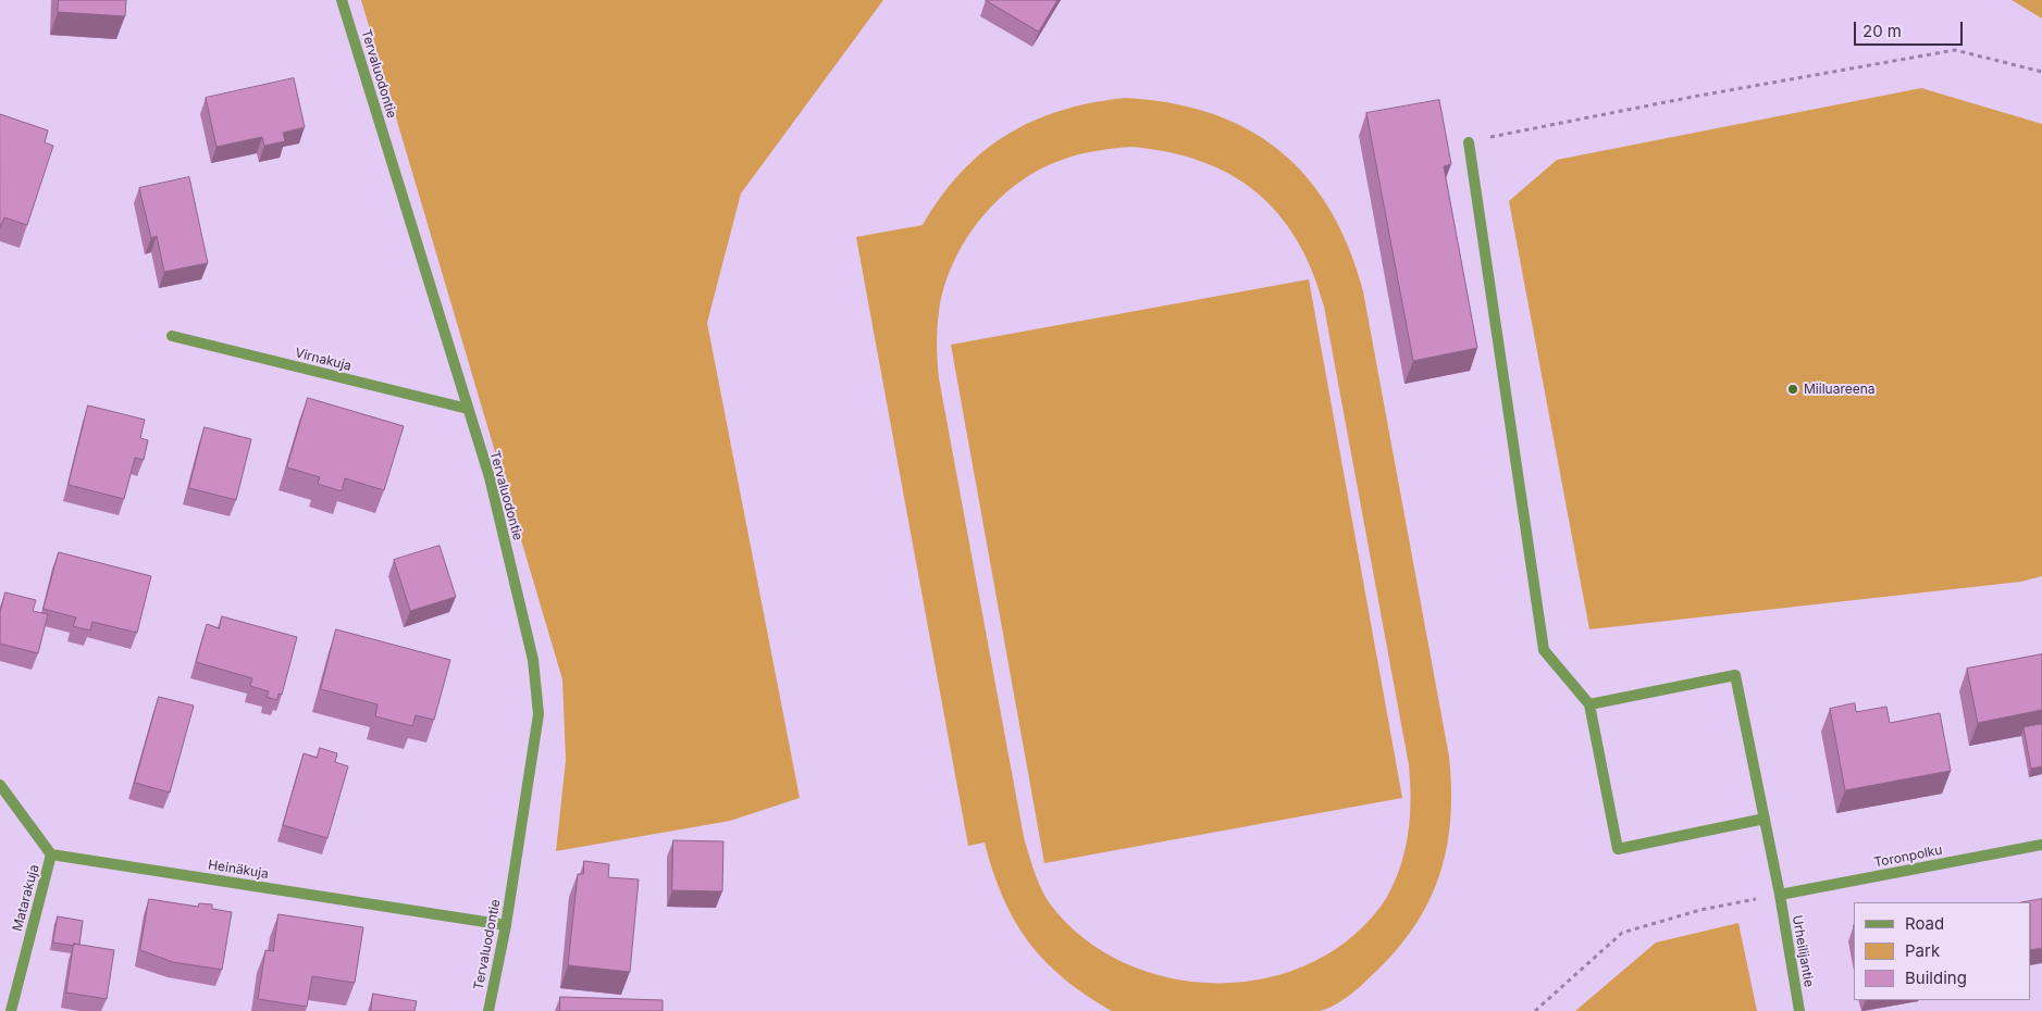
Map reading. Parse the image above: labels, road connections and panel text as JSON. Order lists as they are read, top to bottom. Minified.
{"streets":{"street":["Tervaluodontie","Virnakuja","Toronpolku","Heinäkuja","Matarakuja","Urheilijantie"]},"crossings":[["Tervaluodontie","Virnakuja"],["Tervaluodontie","Heinäkuja"],["Toronpolku","Urheilijantie"],["Heinäkuja","Matarakuja"]],"places":["Miiluareena"],"legend":["Road","Park","Building"],"scale_bar":"20 m"}
